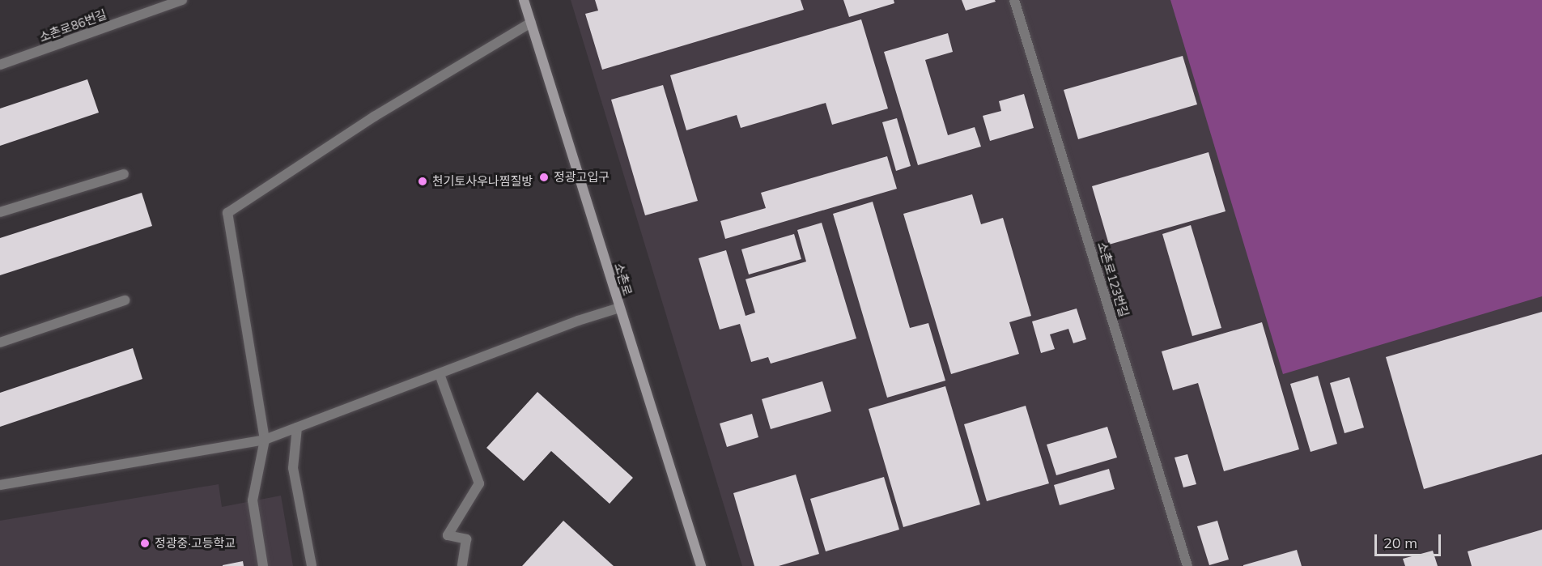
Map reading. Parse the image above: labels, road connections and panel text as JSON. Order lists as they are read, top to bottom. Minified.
{"streets":{"street":["소촌로86번길","소촌로","소촌로123번길"]},"places":["정광고입구","천기토사우나찜질방","정광중·고등학교"],"scale_bar":"20 m"}
